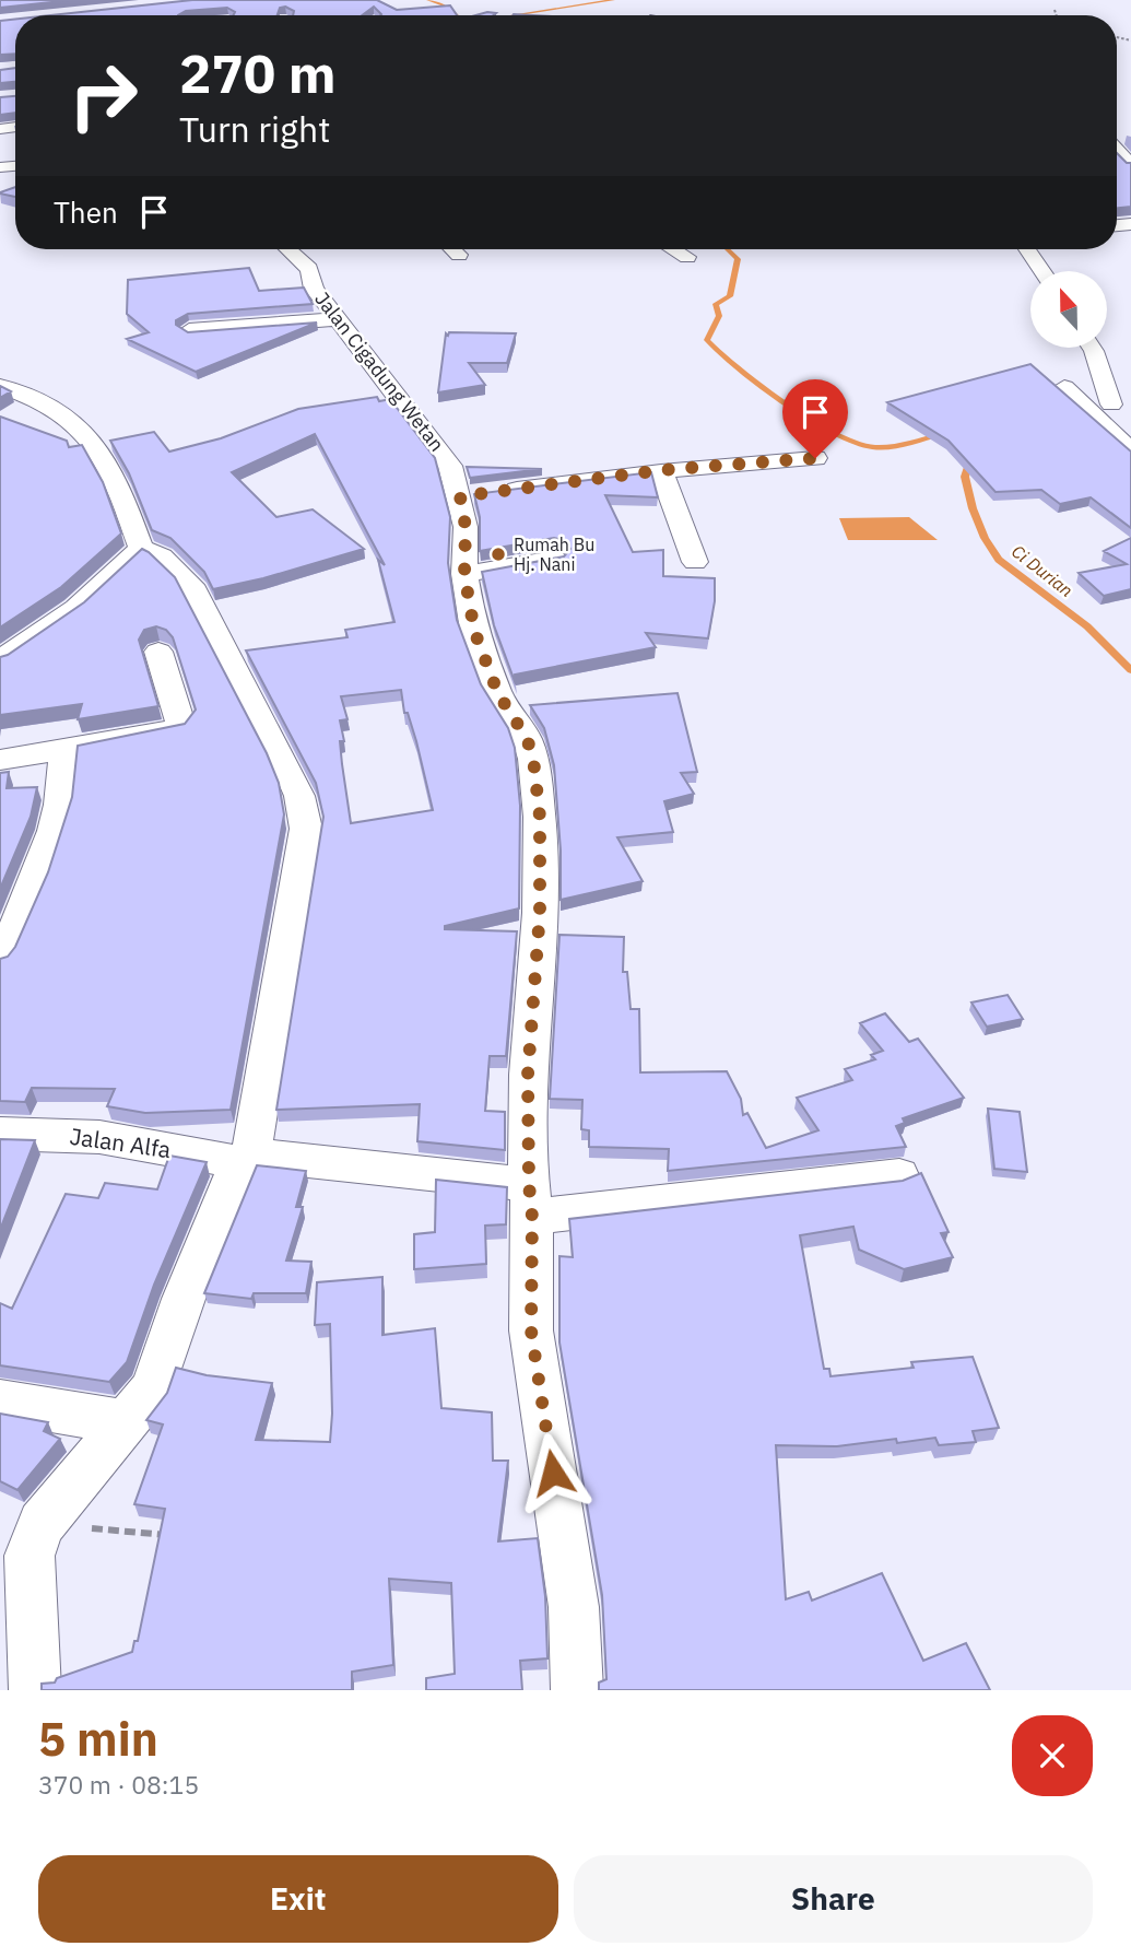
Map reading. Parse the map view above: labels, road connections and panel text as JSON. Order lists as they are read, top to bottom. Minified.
{"streets":{"street":["Jalan Cigadung Wetan","Jalan Alfa"]},"crossings":[["Jalan Cigadung Wetan","Jalan Alfa"]],"water":["Ci Durian"],"places":["Rumah Bu Hj. Nani"],"north":"top","page":{"turn":["270 m","Turn right"],"then":"Then","heading":["5 min","370 m · 08:15"],"buttons":["Exit","Share"]}}
